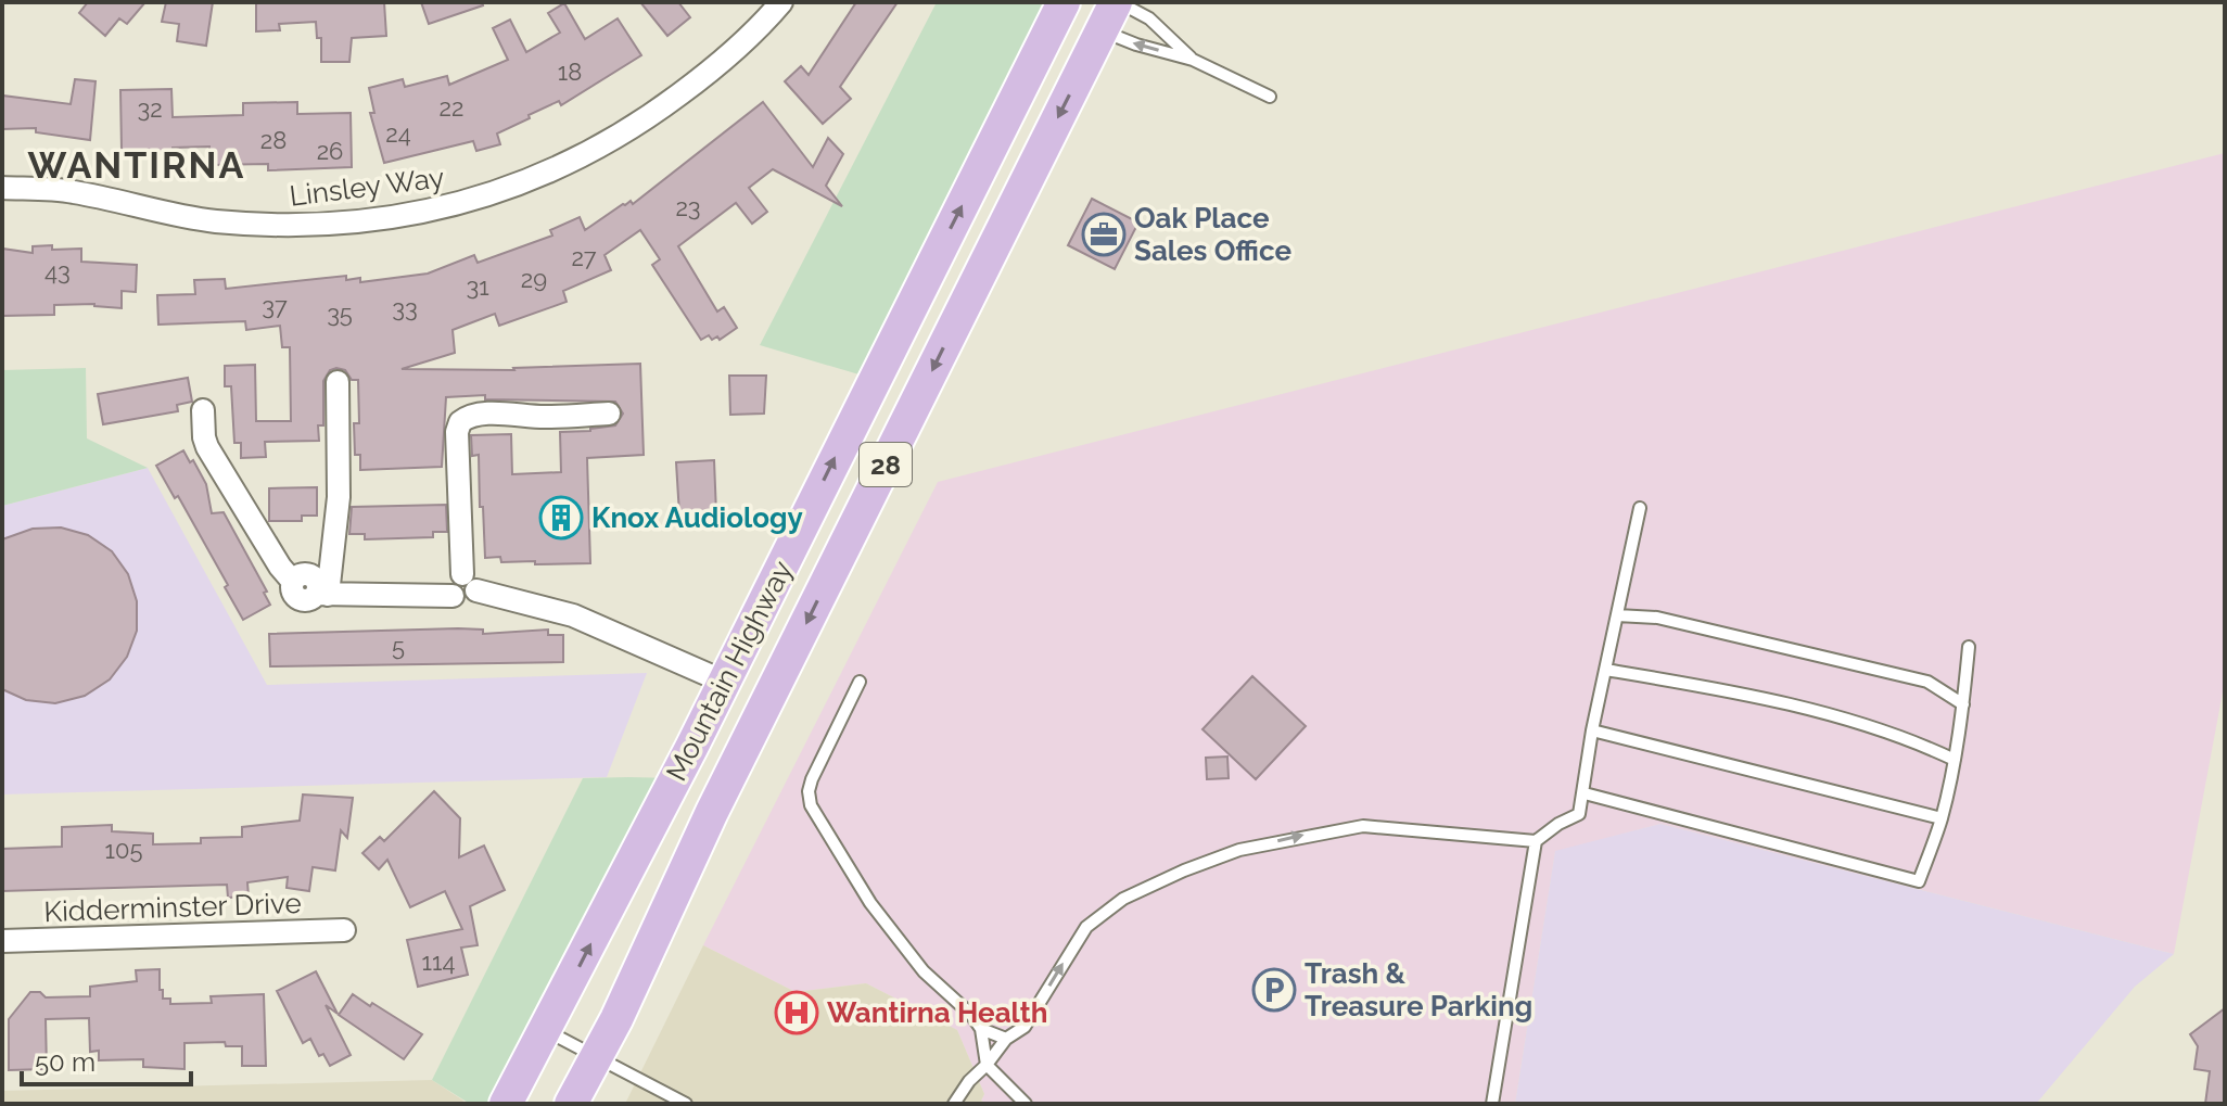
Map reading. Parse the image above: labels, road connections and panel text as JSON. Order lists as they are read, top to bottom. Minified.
{"streets":{"main road":["28","Mountain Highway"],"street":["Linsley Way","Kidderminster Drive"]},"districts":["WANTIRNA"],"places":{"office":["Oak Place Sales Office"],"building":["Knox Audiology"],"parking":["Trash & Treasure Parking"],"hospital":["Wantirna Health"]},"house_numbers":["18","22","32","24","28","26","23","27","43","29","31","37","33","35","5","105","114"],"scale_bar":"50 m"}
